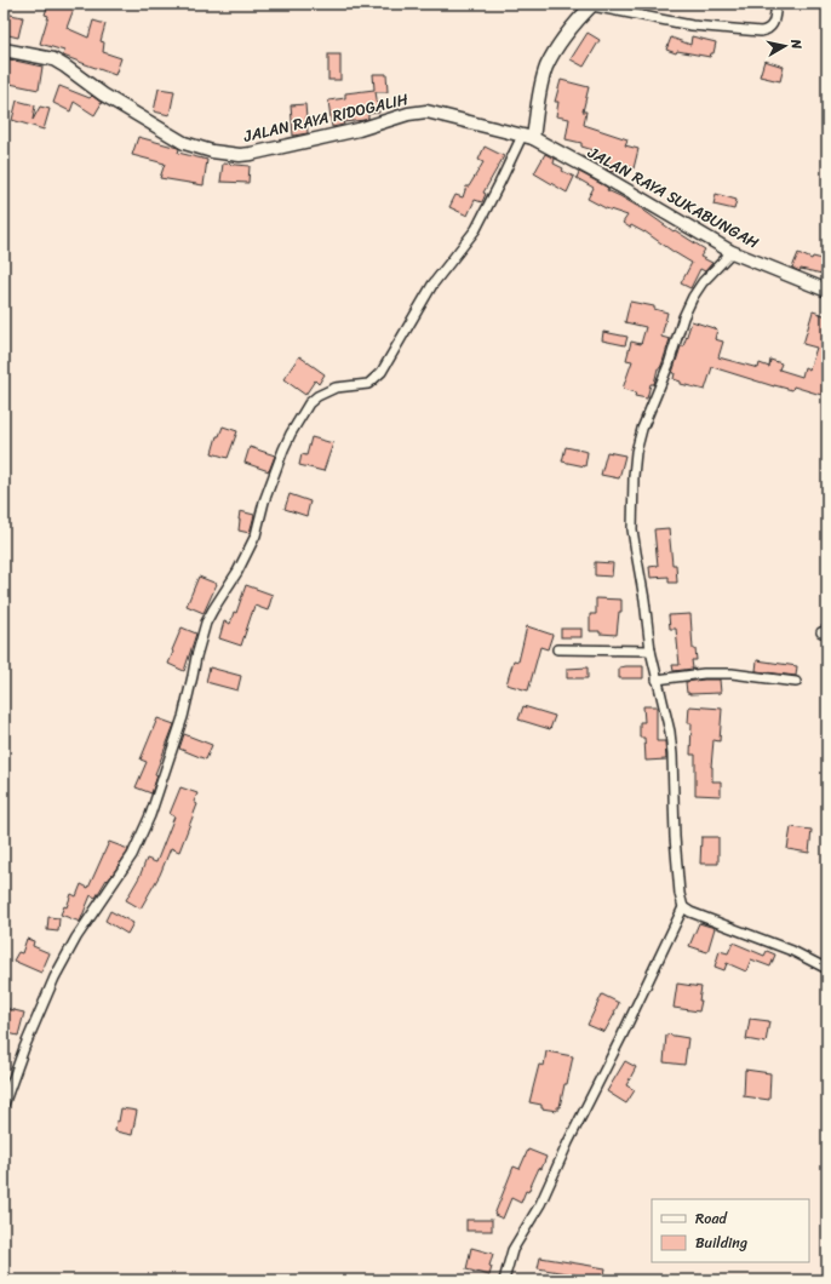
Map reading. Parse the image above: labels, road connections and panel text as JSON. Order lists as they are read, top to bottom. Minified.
{"streets":{"street":["JALAN RAYA RIDOGALIH","JALAN RAYA SUKABUNGAH"]},"crossings":[["JALAN RAYA RIDOGALIH","JALAN RAYA SUKABUNGAH"]],"legend":["Road","Building"],"north":"right"}
